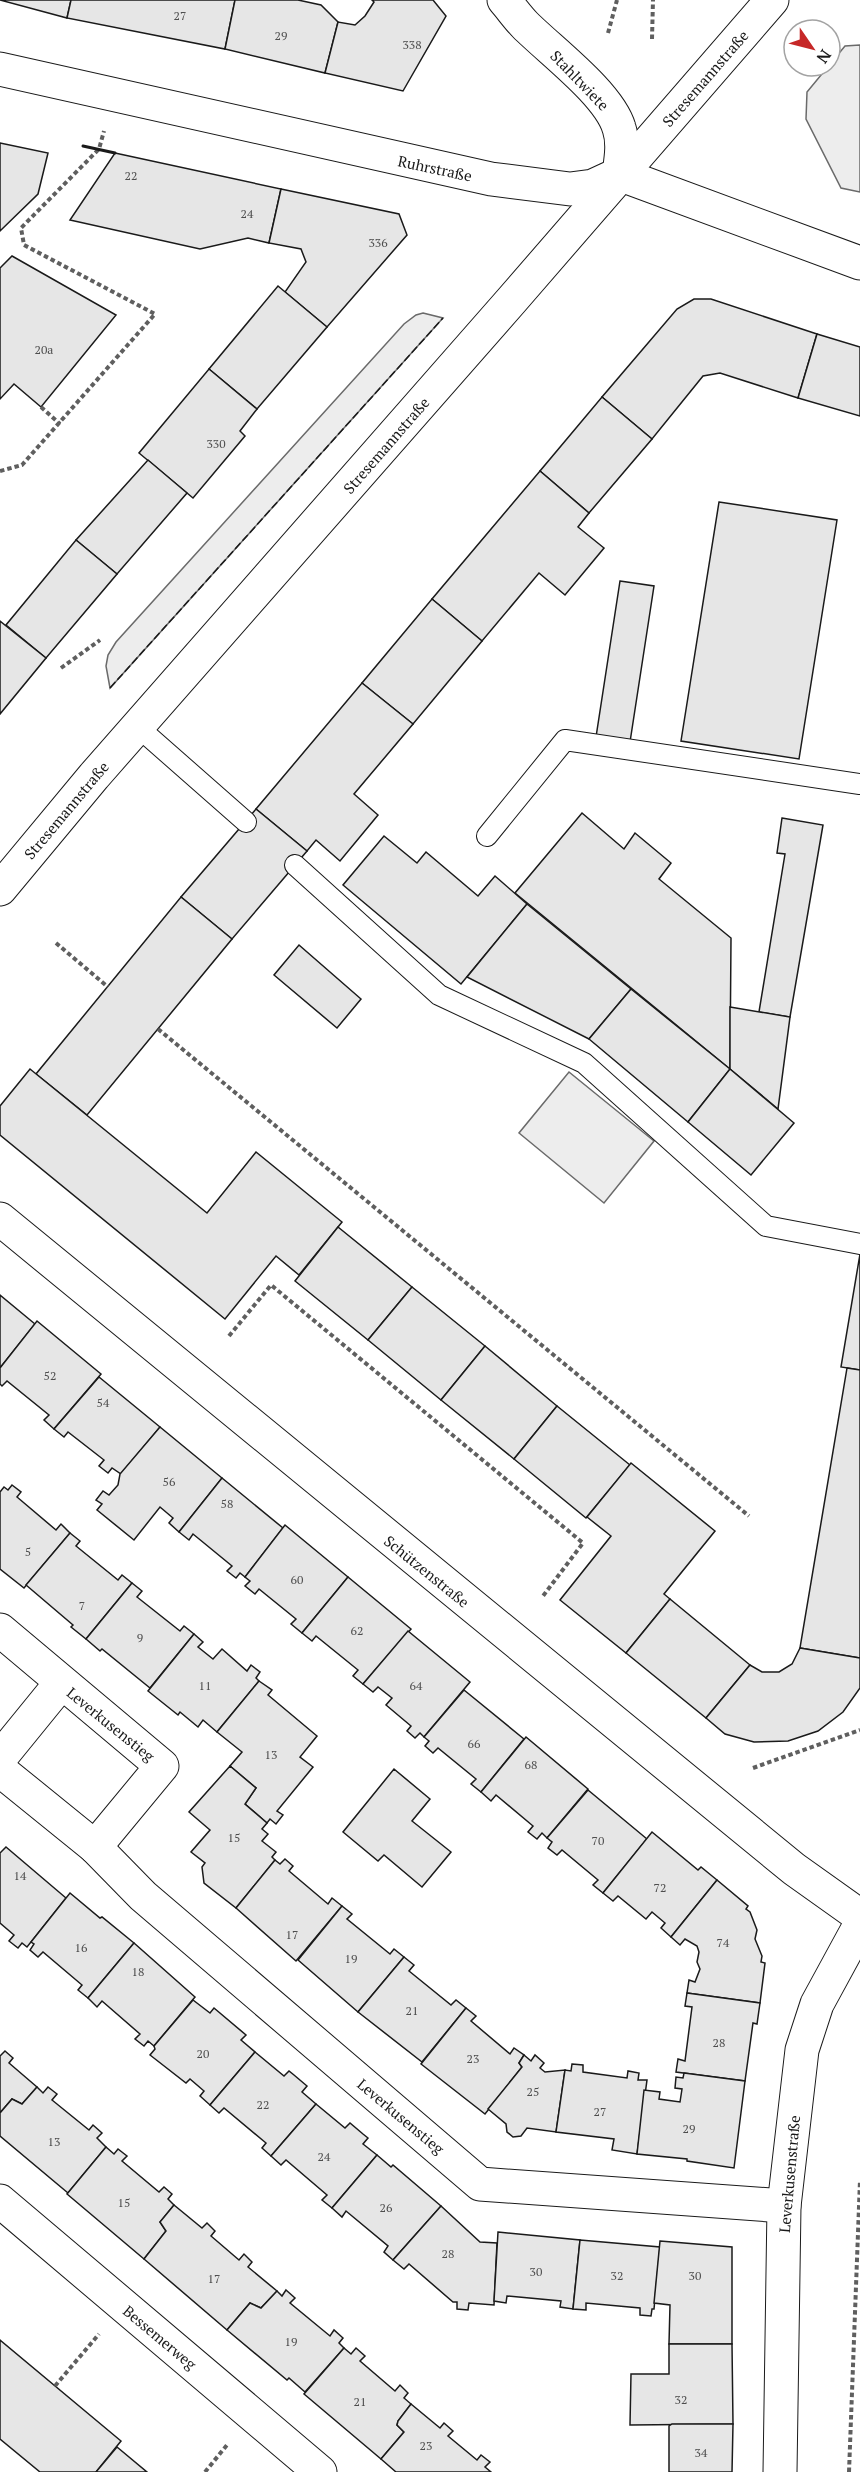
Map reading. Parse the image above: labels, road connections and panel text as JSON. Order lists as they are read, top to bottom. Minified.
{"streets":{"street":["Stresemannstraße","Stahltwiete","Ruhrstraße","Schützenstraße","Leverkusenstieg","Leverkusenstraße","Bessemerweg"]},"crossings":[["Stresemannstraße","Stahltwiete"],["Stresemannstraße","Ruhrstraße"],["Stahltwiete","Ruhrstraße"],["Leverkusenstieg","Leverkusenstraße"]],"house_numbers":["27","29","338","22","24","336","20a","330","52","54","56","58","5","60","7","62","9","11","64","66","13","68","15","70","14","72","17","74","16","19","18","21","28","20","23","25","22","27","29","13","24","15","26","28","30","32","30","17","19","32","21","23","34"],"north":"bottom right"}
